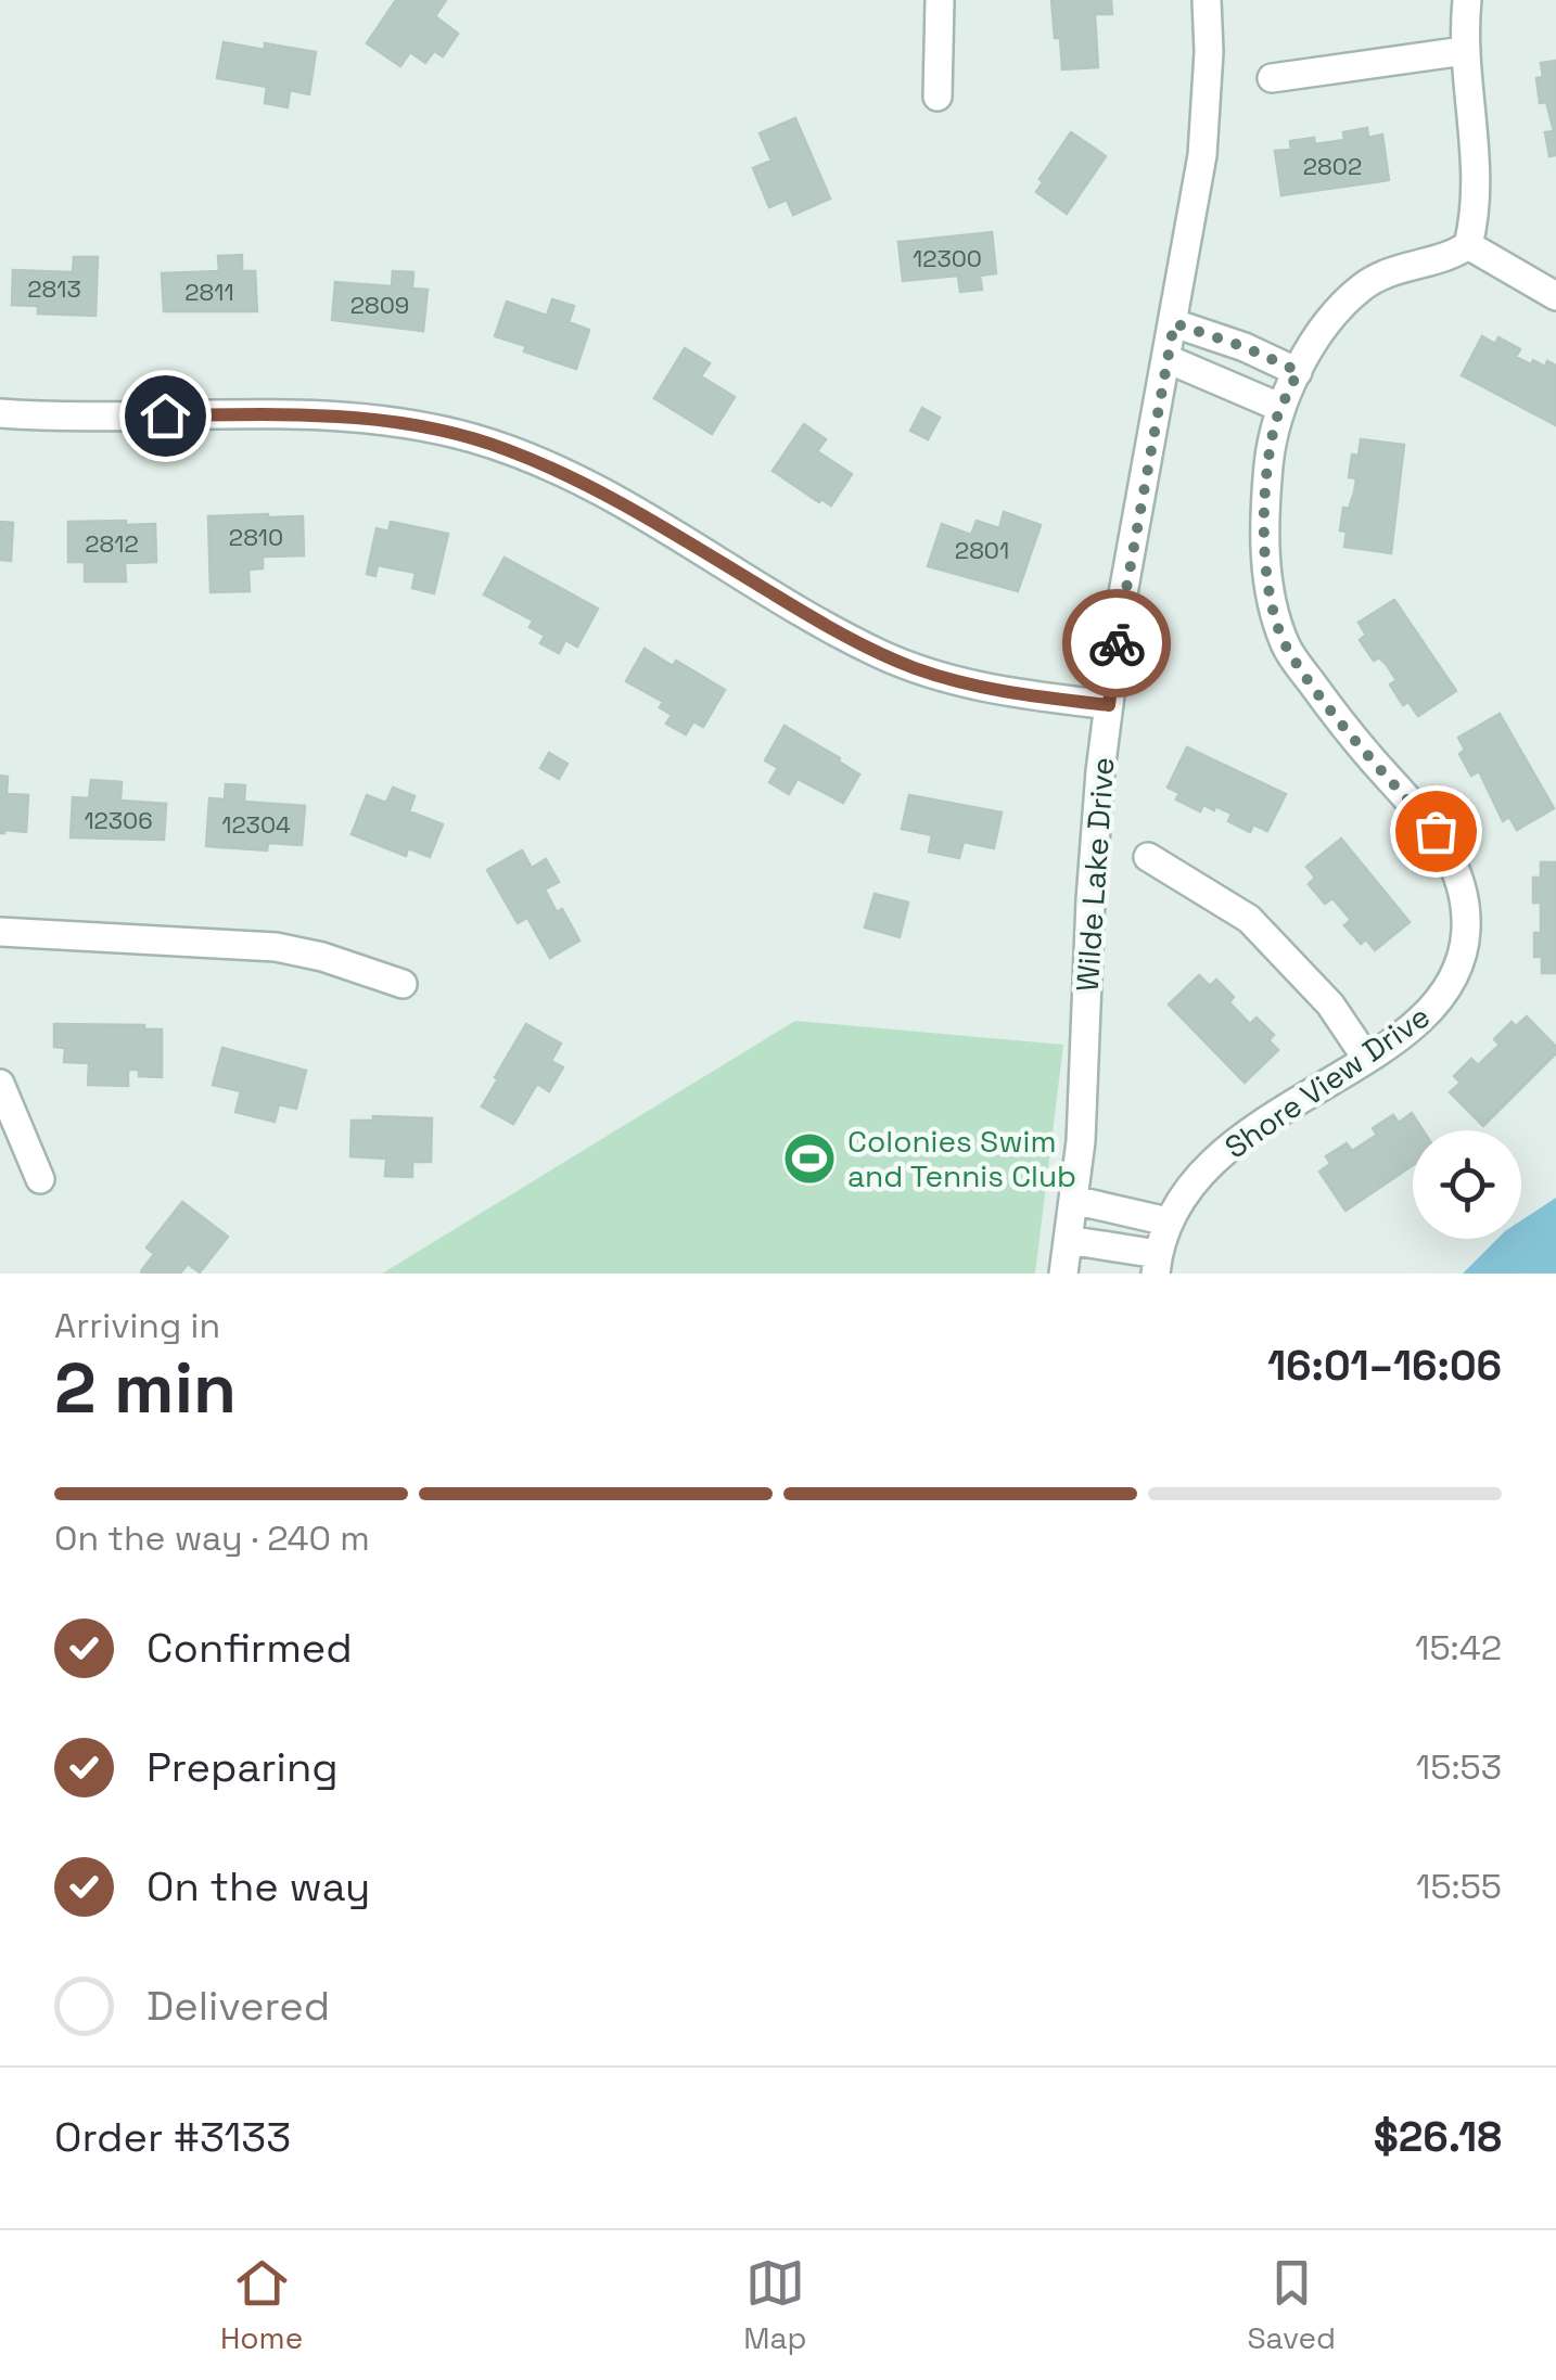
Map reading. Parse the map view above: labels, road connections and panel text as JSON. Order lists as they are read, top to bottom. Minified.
{"streets":{"street":["Wilde Lake Drive","Shore View Drive"]},"places":{"sports":["Colonies Swim and Tennis Club"]},"house_numbers":["2802","12300","2813","2811","2809","2810","2812","2801","12306","12304"],"page":{"heading":["2 min","Arriving in","16:01–16:06"],"panel":["Order #3133","$26.18"],"bar":"On the way · 240 m","list":[["Confirmed","15:42"],["Preparing","15:53"],["On the way","15:55"],"Delivered"],"tabs":["Home","Map","Saved"]}}
